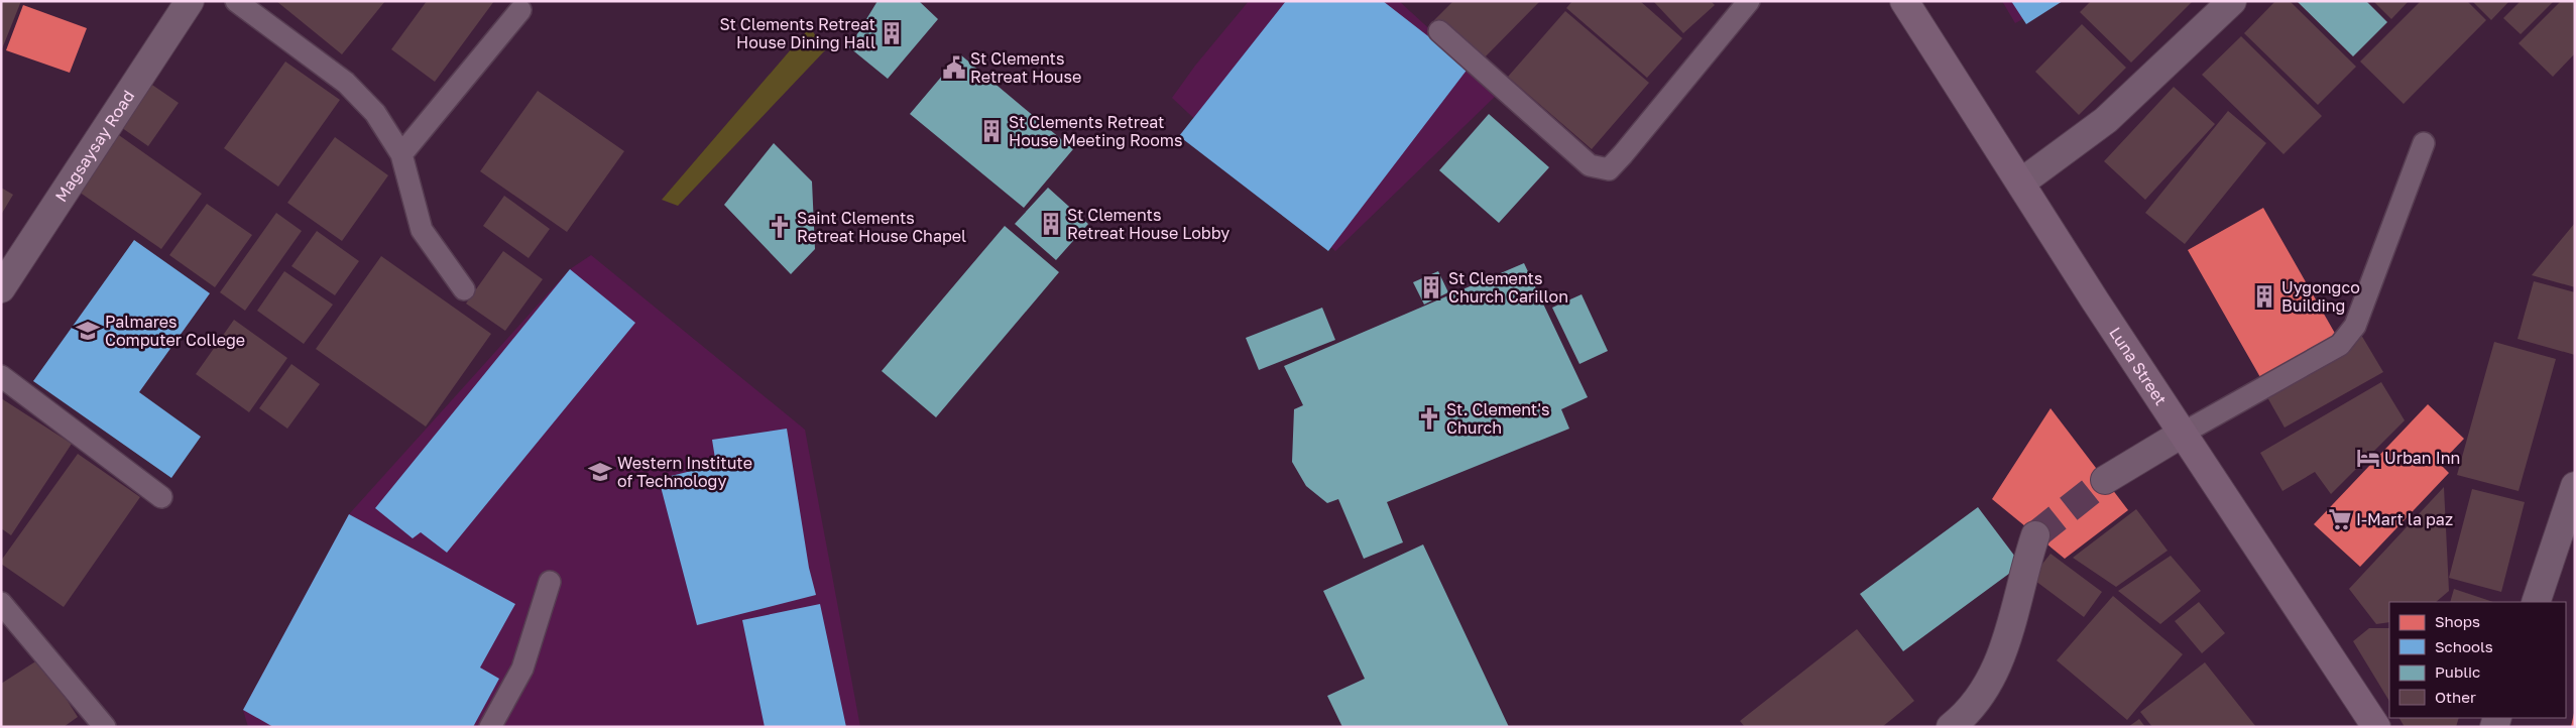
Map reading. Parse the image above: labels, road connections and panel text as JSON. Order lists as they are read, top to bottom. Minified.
{"streets":{"main road":["Luna Street"],"street":["Magsaysay Road"]},"places":{"building":["St Clements Retreat House Dining Hall","St Clements Retreat House Meeting Rooms","St Clements Retreat House Lobby","St Clements Church Carillon","Uygongco Building"],"public building":["St Clements Retreat House"],"church":["Saint Clements Retreat House Chapel","St. Clement's Church"],"school or university":["Palmares Computer College","Western Institute of Technology"],"hotel":["Urban Inn"],"supermarket":["I-Mart la paz"]},"legend":["Shops","Schools","Public","Other"]}
